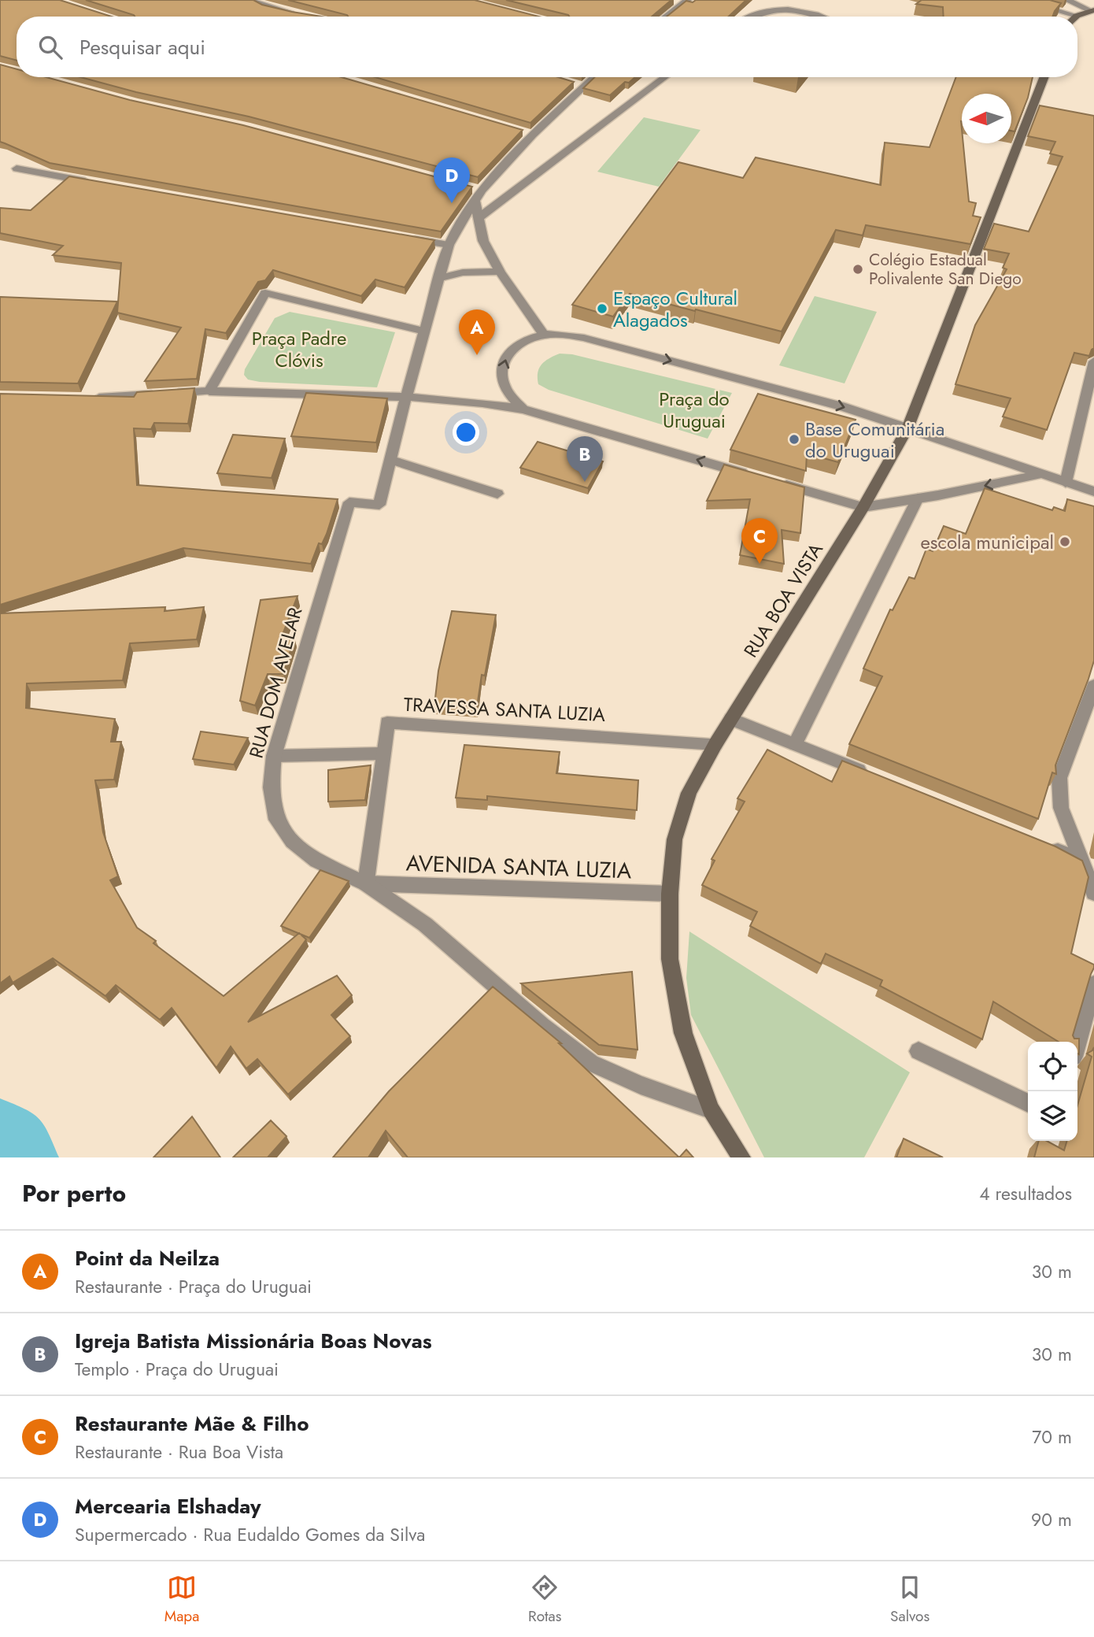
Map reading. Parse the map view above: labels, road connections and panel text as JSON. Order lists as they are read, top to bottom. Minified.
{"streets":{"main road":["RUA BOA VISTA"],"street":["RUA DOM AVELAR","TRAVESSA SANTA LUZIA","AVENIDA SANTA LUZIA"]},"crossings":[["RUA BOA VISTA","RUA DOM AVELAR"],["RUA BOA VISTA","TRAVESSA SANTA LUZIA"],["RUA BOA VISTA","AVENIDA SANTA LUZIA"],["RUA DOM AVELAR","TRAVESSA SANTA LUZIA"],["RUA DOM AVELAR","AVENIDA SANTA LUZIA"],["TRAVESSA SANTA LUZIA","AVENIDA SANTA LUZIA"]],"parks":["Praça Padre Clóvis","Praça do Uruguai"],"places":["Colégio Estadual Polivalente San Diego","Espaço Cultural Alagados","Base Comunitária do Uruguai","escola municipal"],"north":"left","page":{"search":"Pesquisar aqui","pins":["D","A","B","C"],"heading":["Por perto","4 resultados"],"list":[{"mark":"A","name":"Point da Neilza","note":"Restaurante · Praça do Uruguai","value":"30 m"},{"mark":"B","name":"Igreja Batista Missionária Boas Novas","note":"Templo · Praça do Uruguai","value":"30 m"},{"mark":"C","name":"Restaurante Mãe & Filho","note":"Restaurante · Rua Boa Vista","value":"70 m"},{"mark":"D","name":"Mercearia Elshaday","note":"Supermercado · Rua Eudaldo Gomes da Silva","value":"90 m"}],"nav":["Mapa","Rotas","Salvos"]}}
